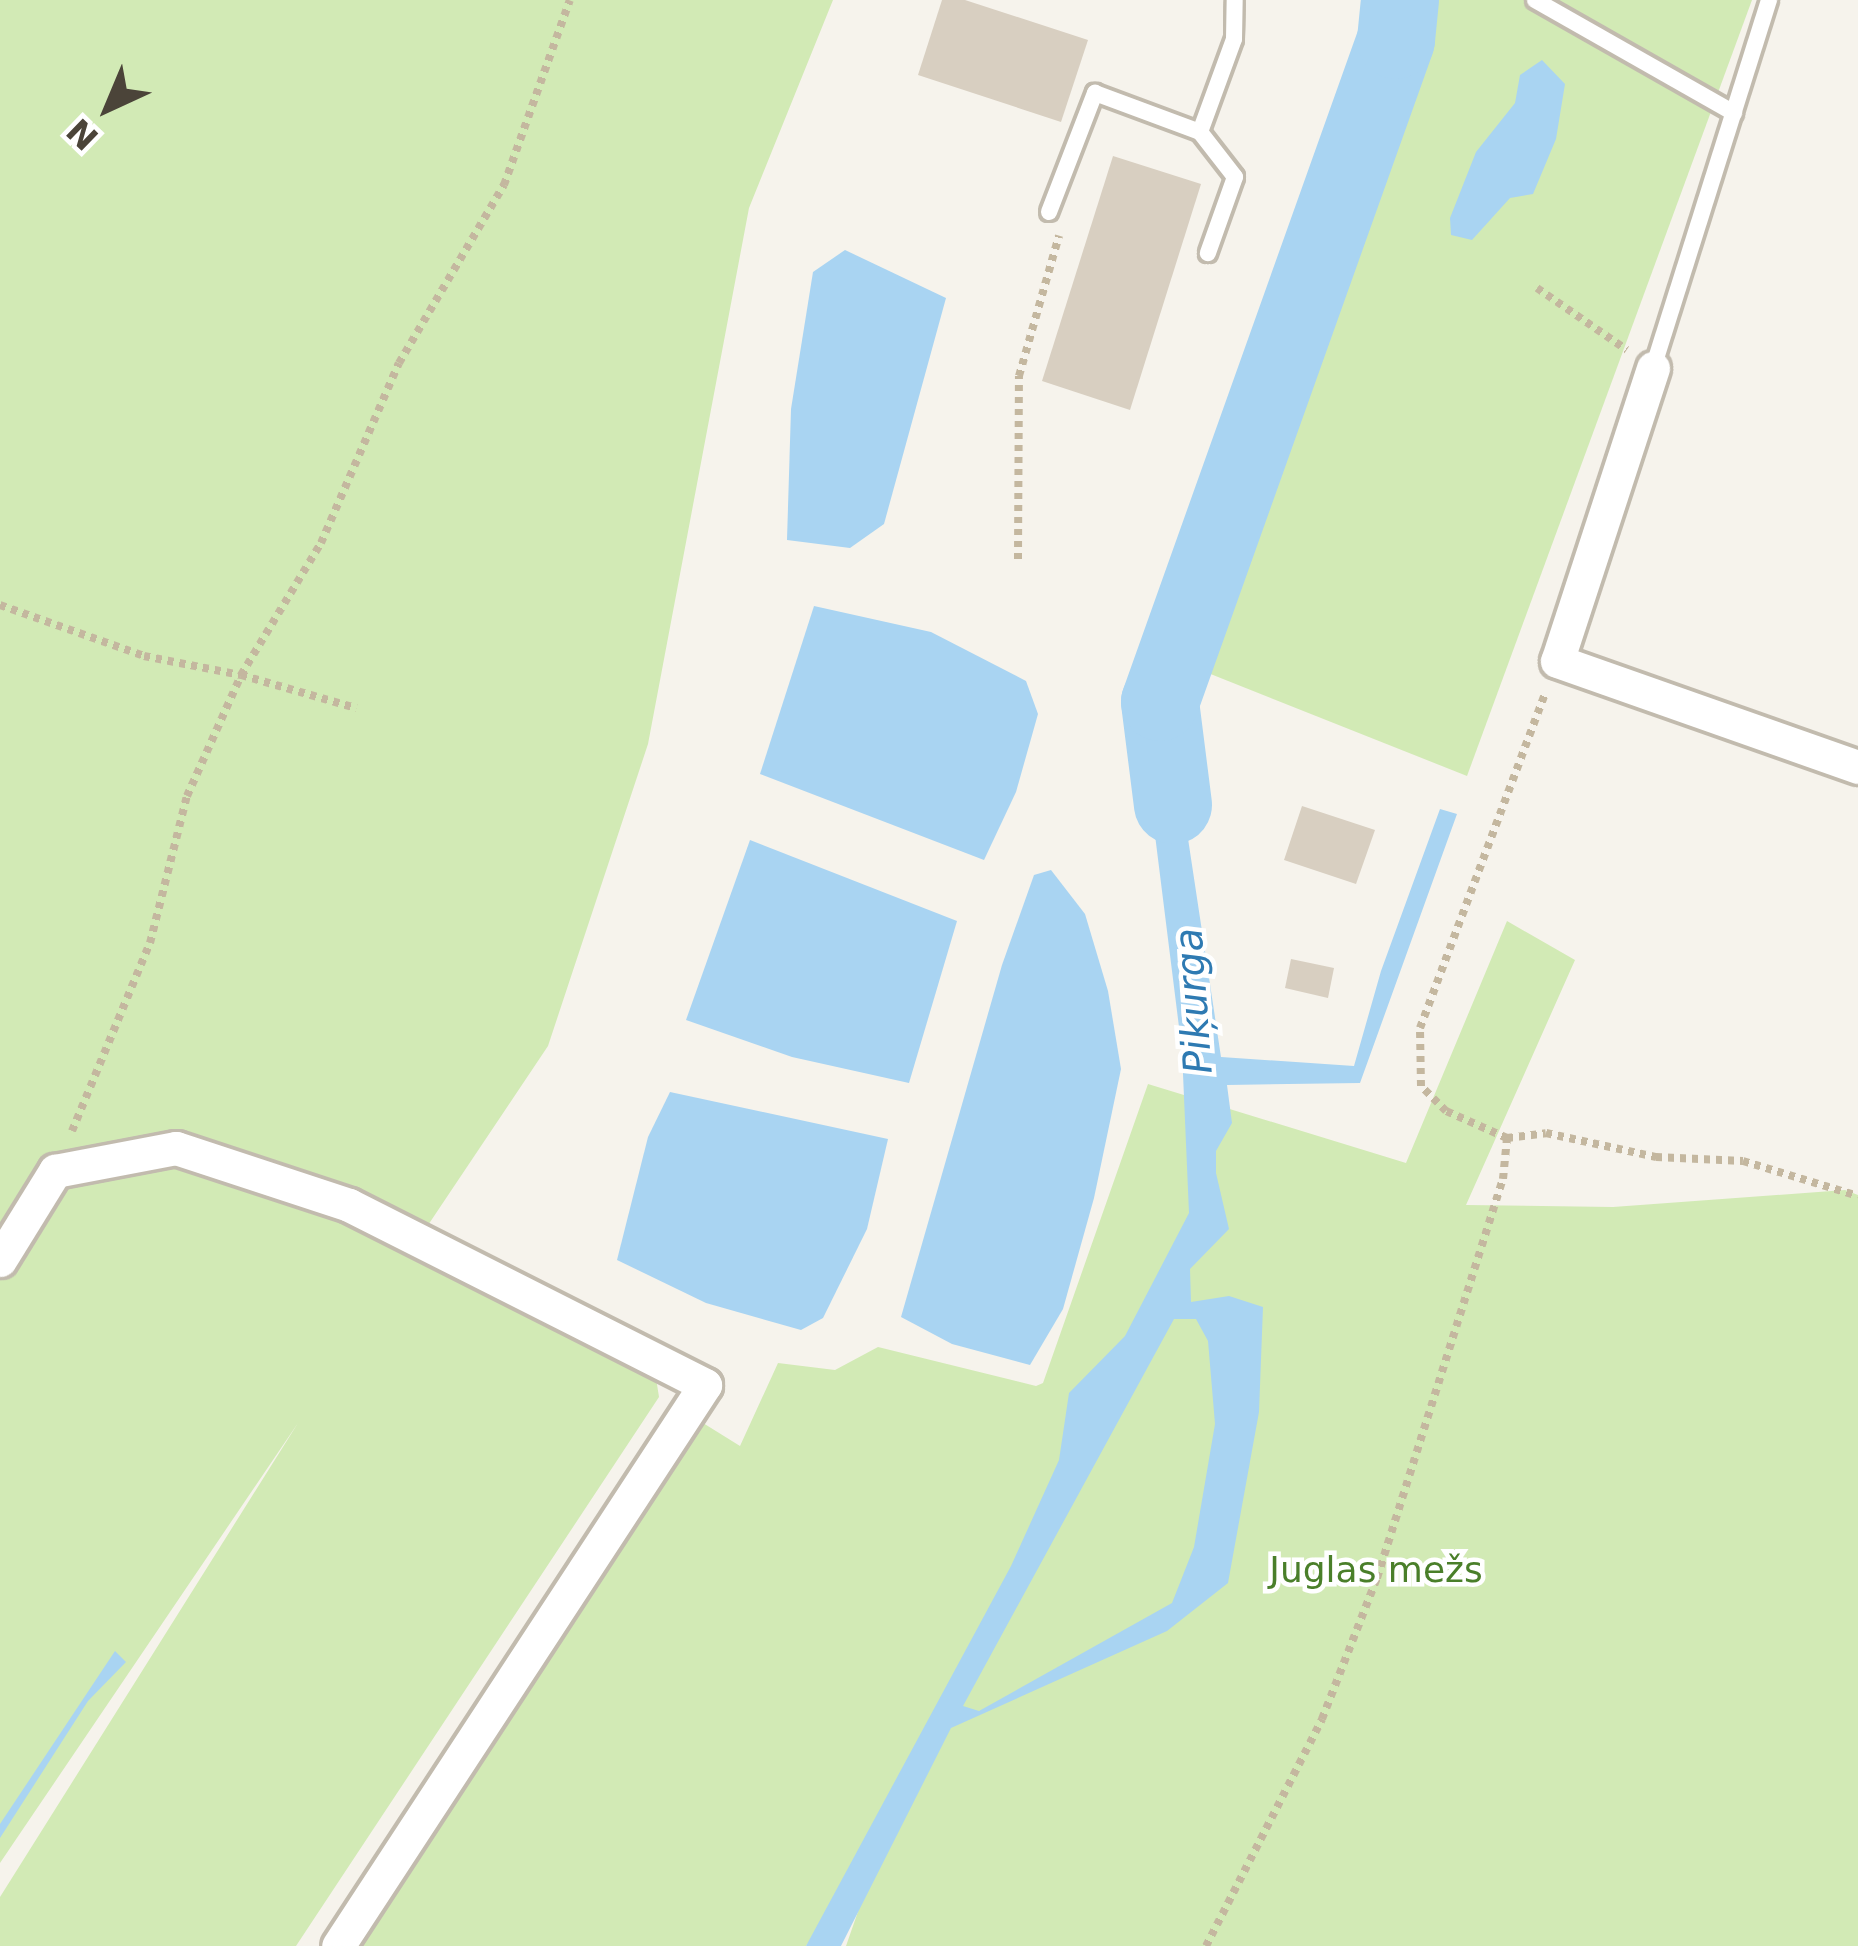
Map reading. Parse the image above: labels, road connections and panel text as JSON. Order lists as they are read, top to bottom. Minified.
{"water":["Piķurga"],"parks":["Juglas mežs"],"north":"bottom left"}
